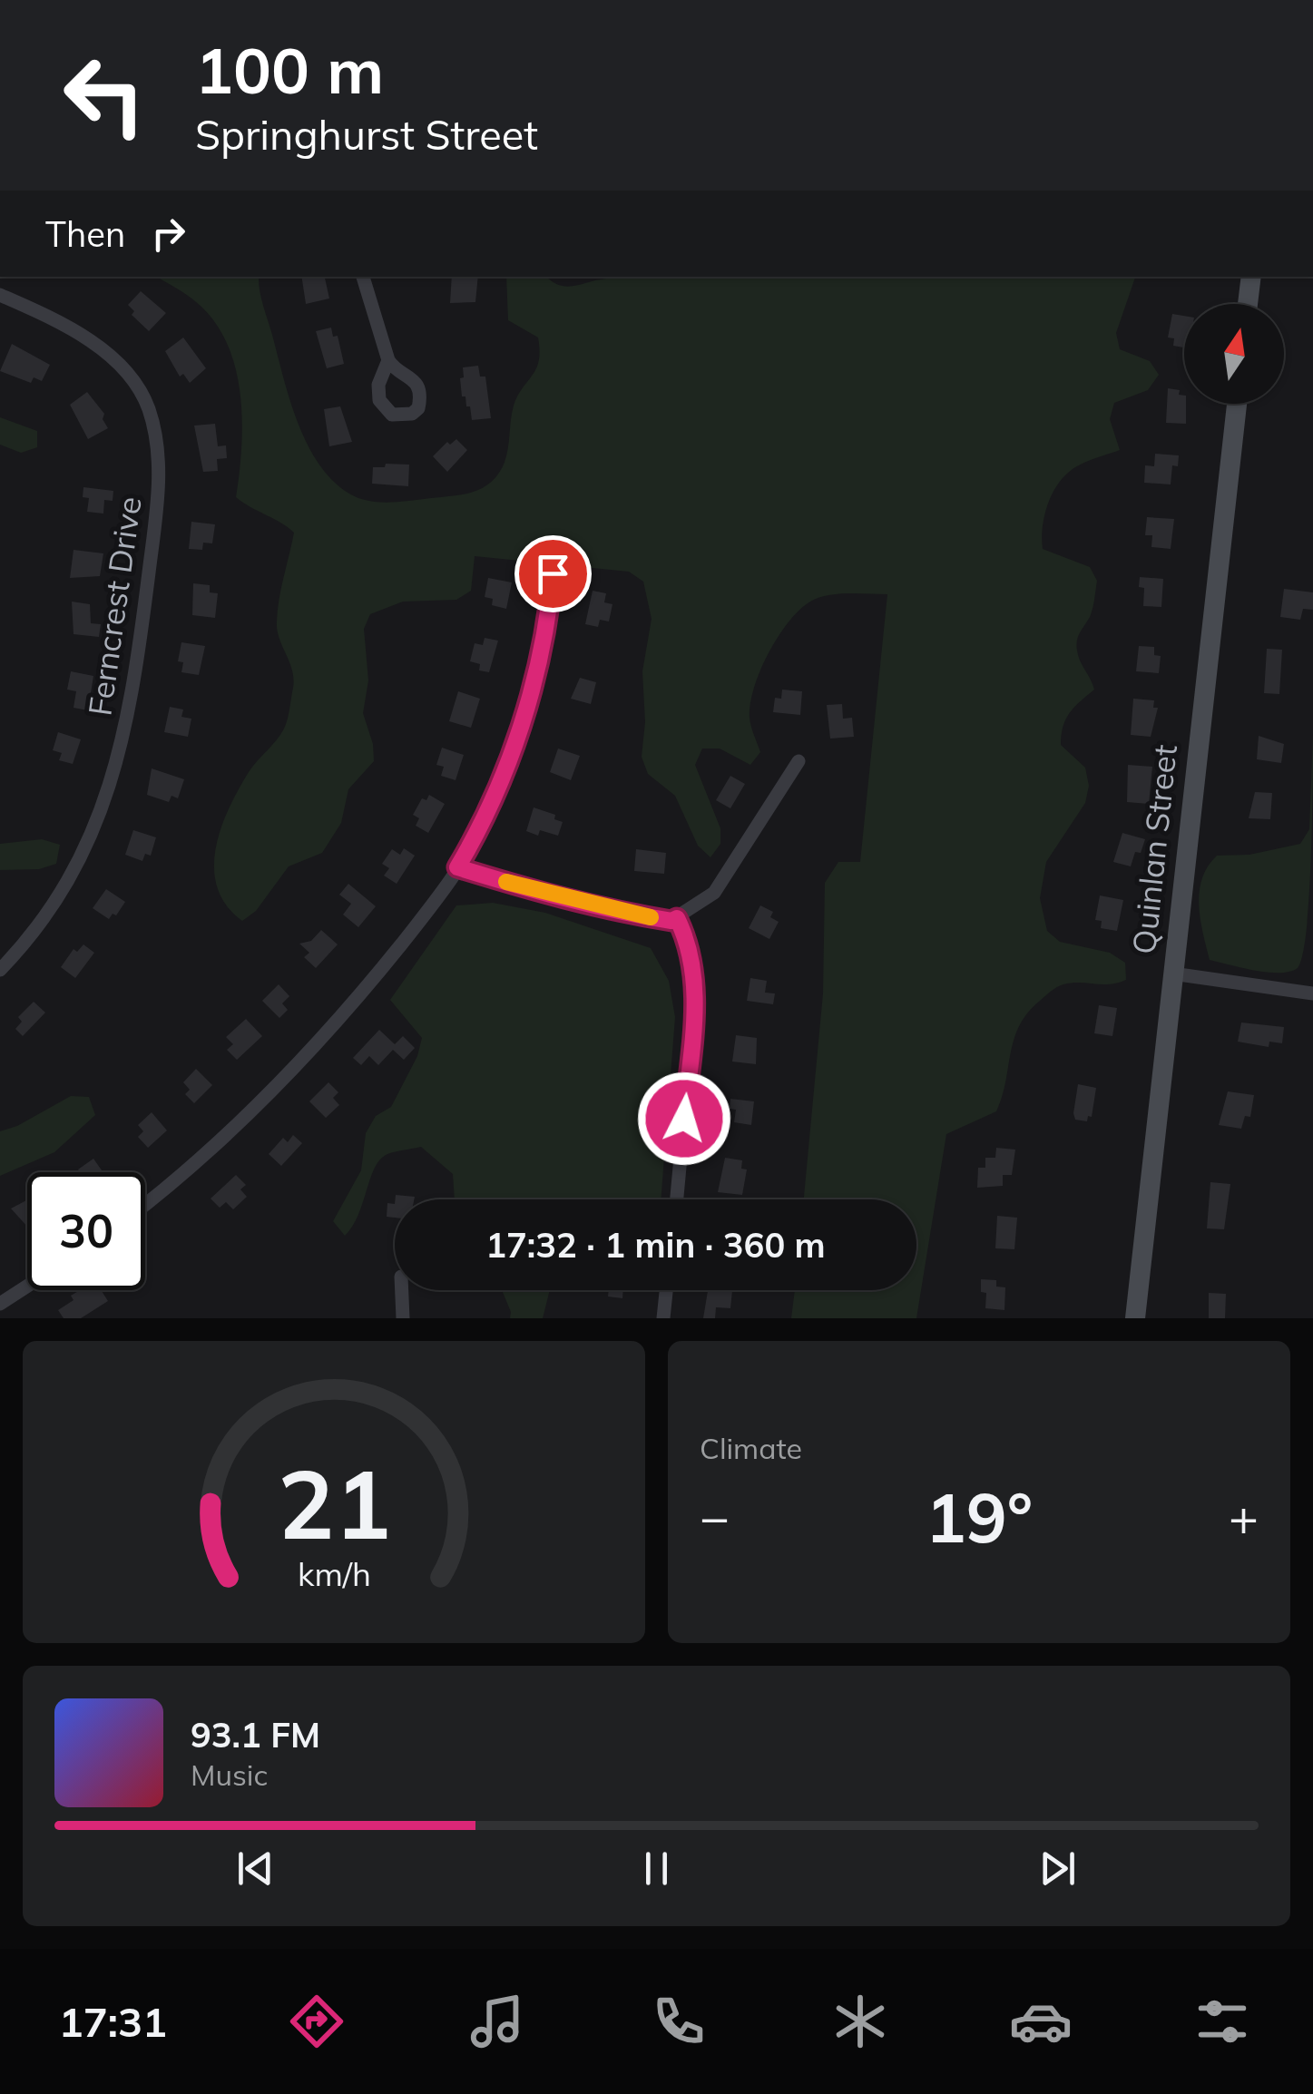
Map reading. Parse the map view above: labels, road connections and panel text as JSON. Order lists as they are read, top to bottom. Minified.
{"streets":{"street":["Ferncrest Drive","Quinlan Street"]},"north":"top","page":{"turn":["100 m","Springhurst Street"],"then":"Then","limit":"30","trip":"17:32 · 1 min · 360 m","tile":"Climate","heat":["−","19°","+"],"song":["93.1 FM","Music"],"tabs":"17:31","gauge":["21","km/h"]}}
